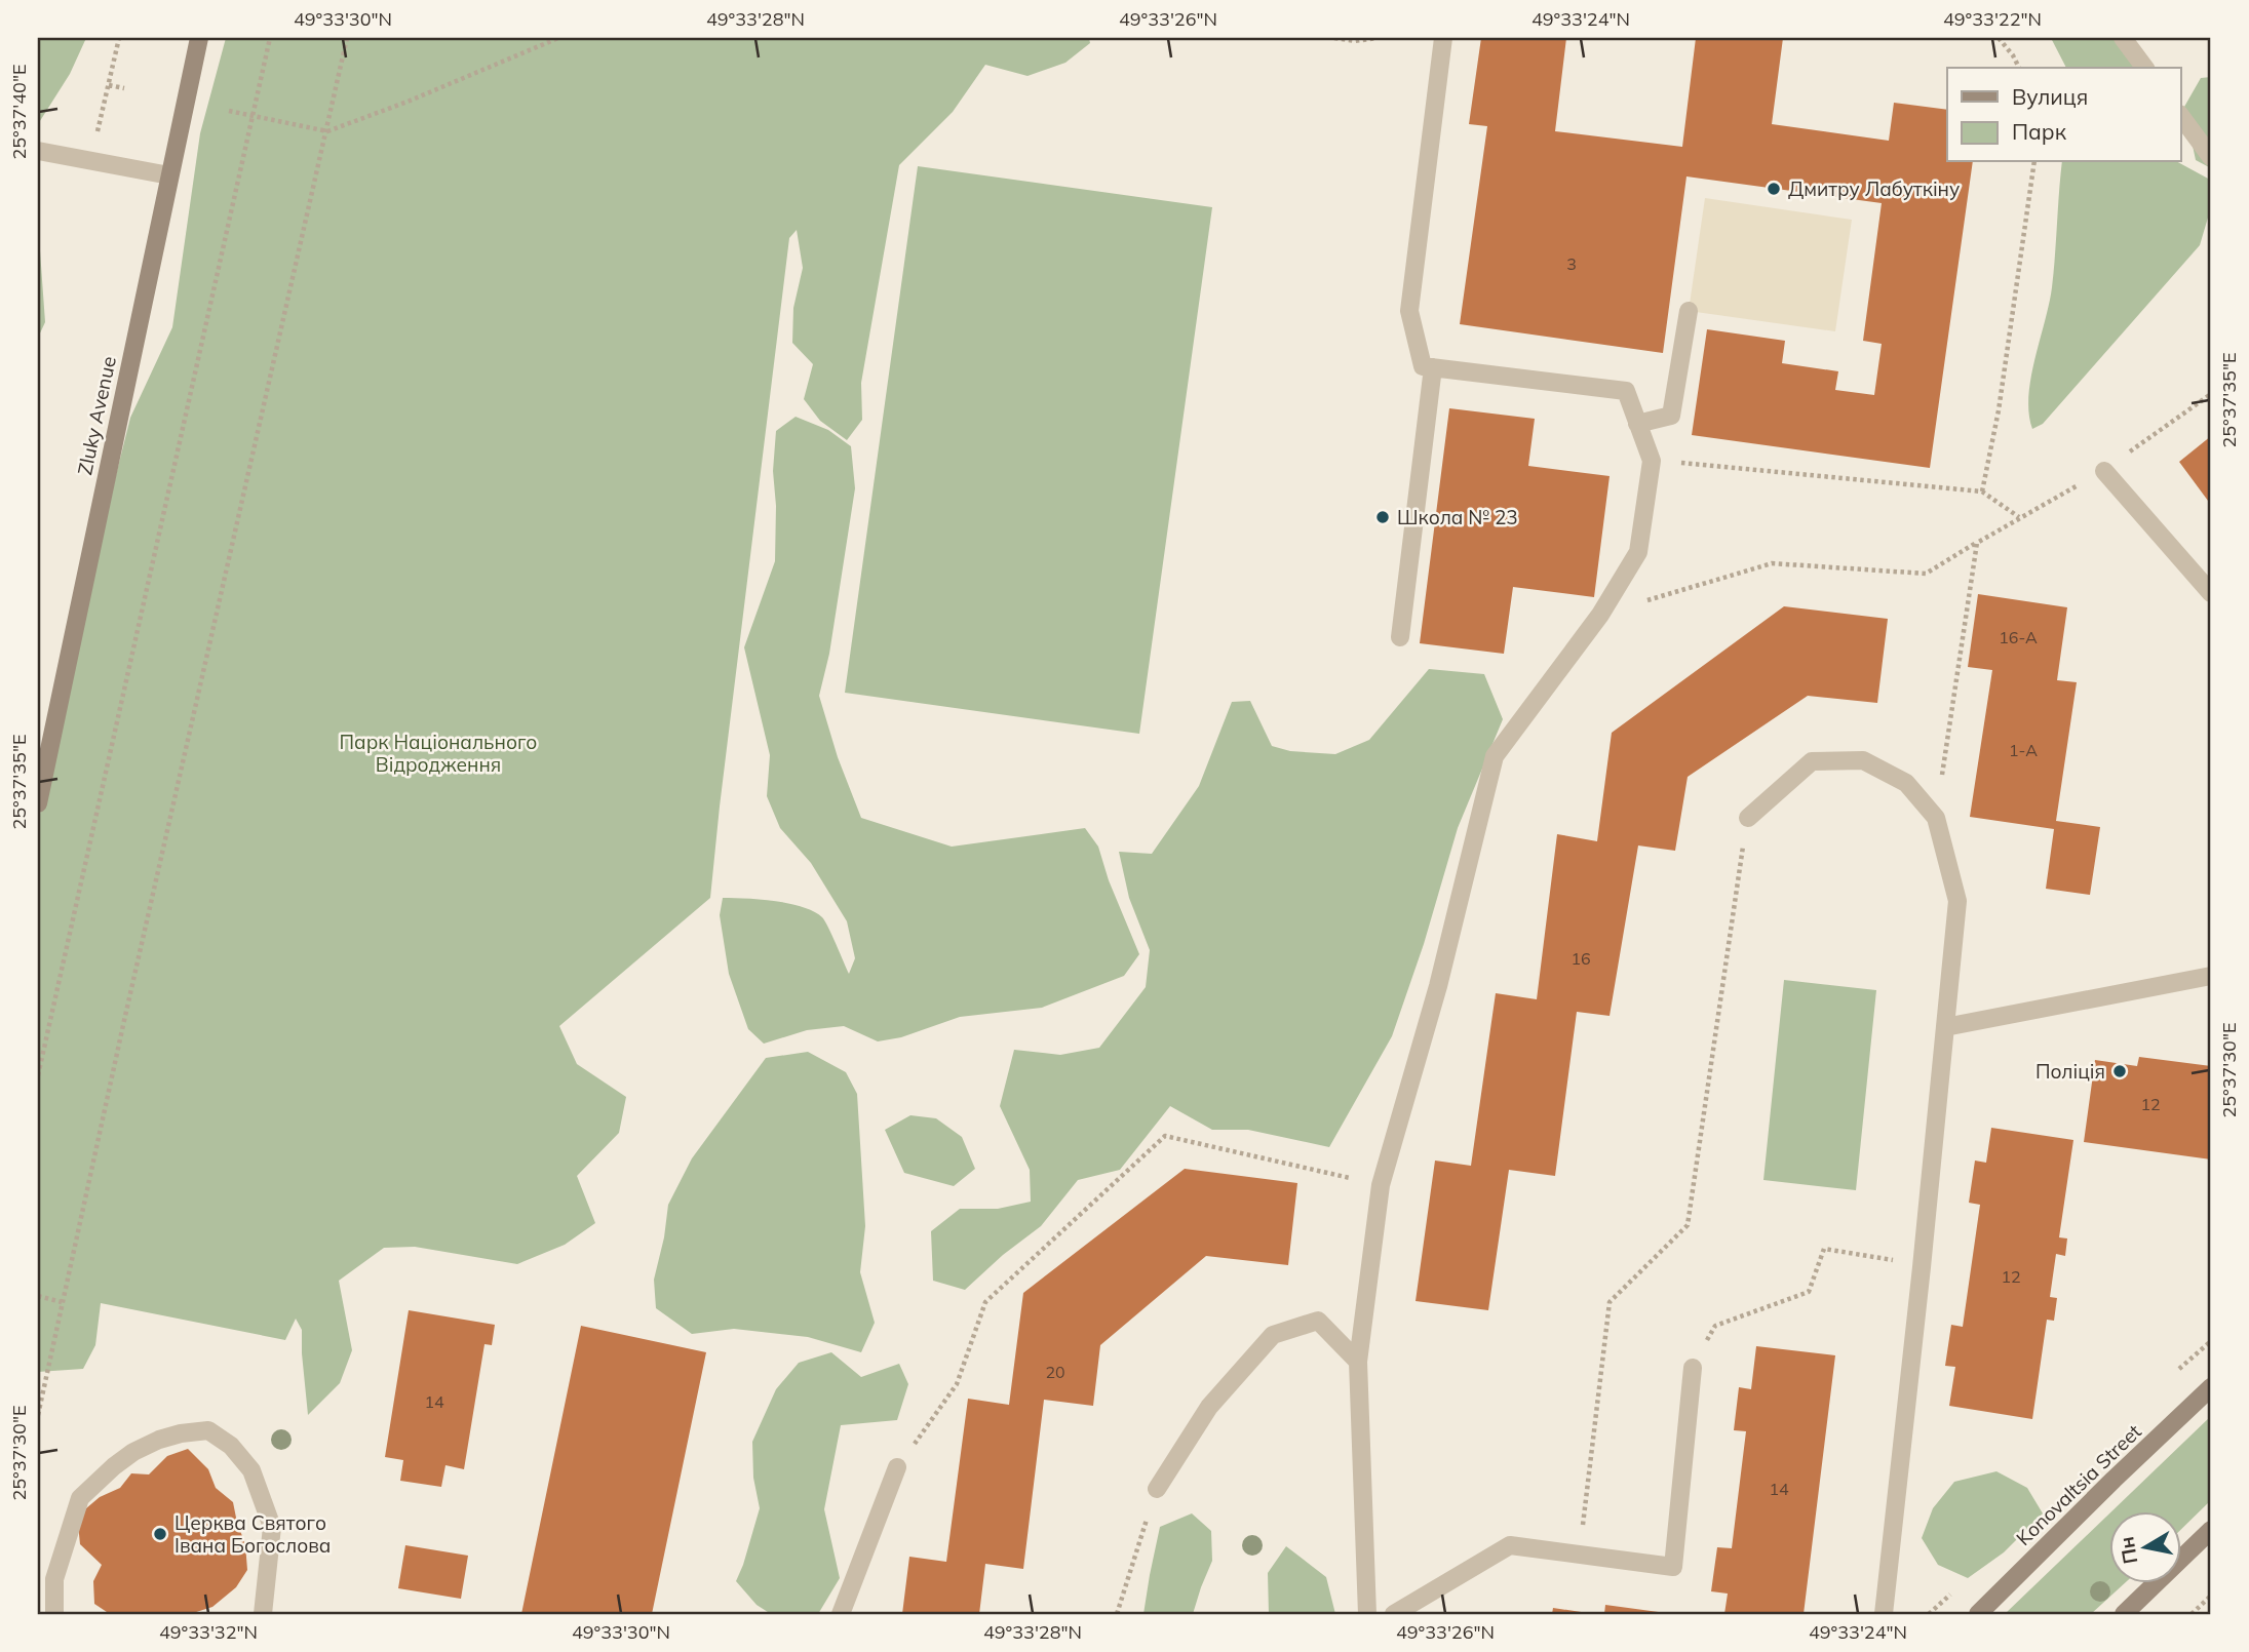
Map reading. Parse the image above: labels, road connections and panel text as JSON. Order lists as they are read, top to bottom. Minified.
{"streets":{"main road":["Zluky Avenue","Konovaltsia Street"]},"parks":["Парк Національного Відродження"],"places":["Дмитру Лабуткіну","Школа № 23","Поліція","Церква Святого Івана Богослова"],"house_numbers":["3","16-А","1-А","16","12","12","20","14","14"],"legend":["Вулиця","Парк"],"north":"left","coordinates":["49°33'30\"N","49°33'28\"N","49°33'26\"N","49°33'24\"N","49°33'22\"N","25°37'40\"E","25°37'35\"E","25°37'30\"E","49°33'32\"N"]}
